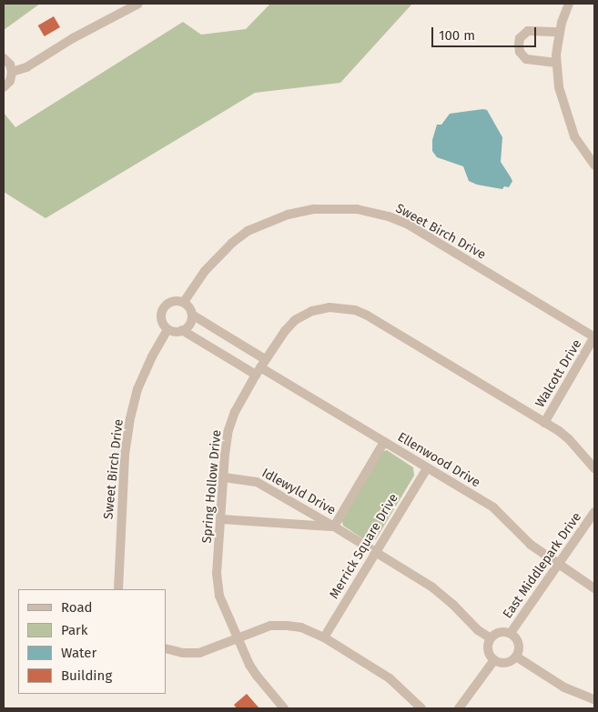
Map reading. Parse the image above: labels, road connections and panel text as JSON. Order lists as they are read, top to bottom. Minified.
{"streets":{"street":["Sweet Birch Drive","Walcott Drive","Ellenwood Drive","Spring Hollow Drive","Idlewyld Drive","Merrick Square Drive","East Middlepark Drive"]},"crossings":[["Sweet Birch Drive","Walcott Drive"],["Sweet Birch Drive","Ellenwood Drive"],["Walcott Drive","Spring Hollow Drive"],["Ellenwood Drive","Spring Hollow Drive"],["Ellenwood Drive","Merrick Square Drive"],["Ellenwood Drive","East Middlepark Drive"],["Spring Hollow Drive","Idlewyld Drive"],["Idlewyld Drive","Merrick Square Drive"],["Idlewyld Drive","East Middlepark Drive"]],"legend":["Road","Park","Water","Building"],"scale_bar":"100 m"}
